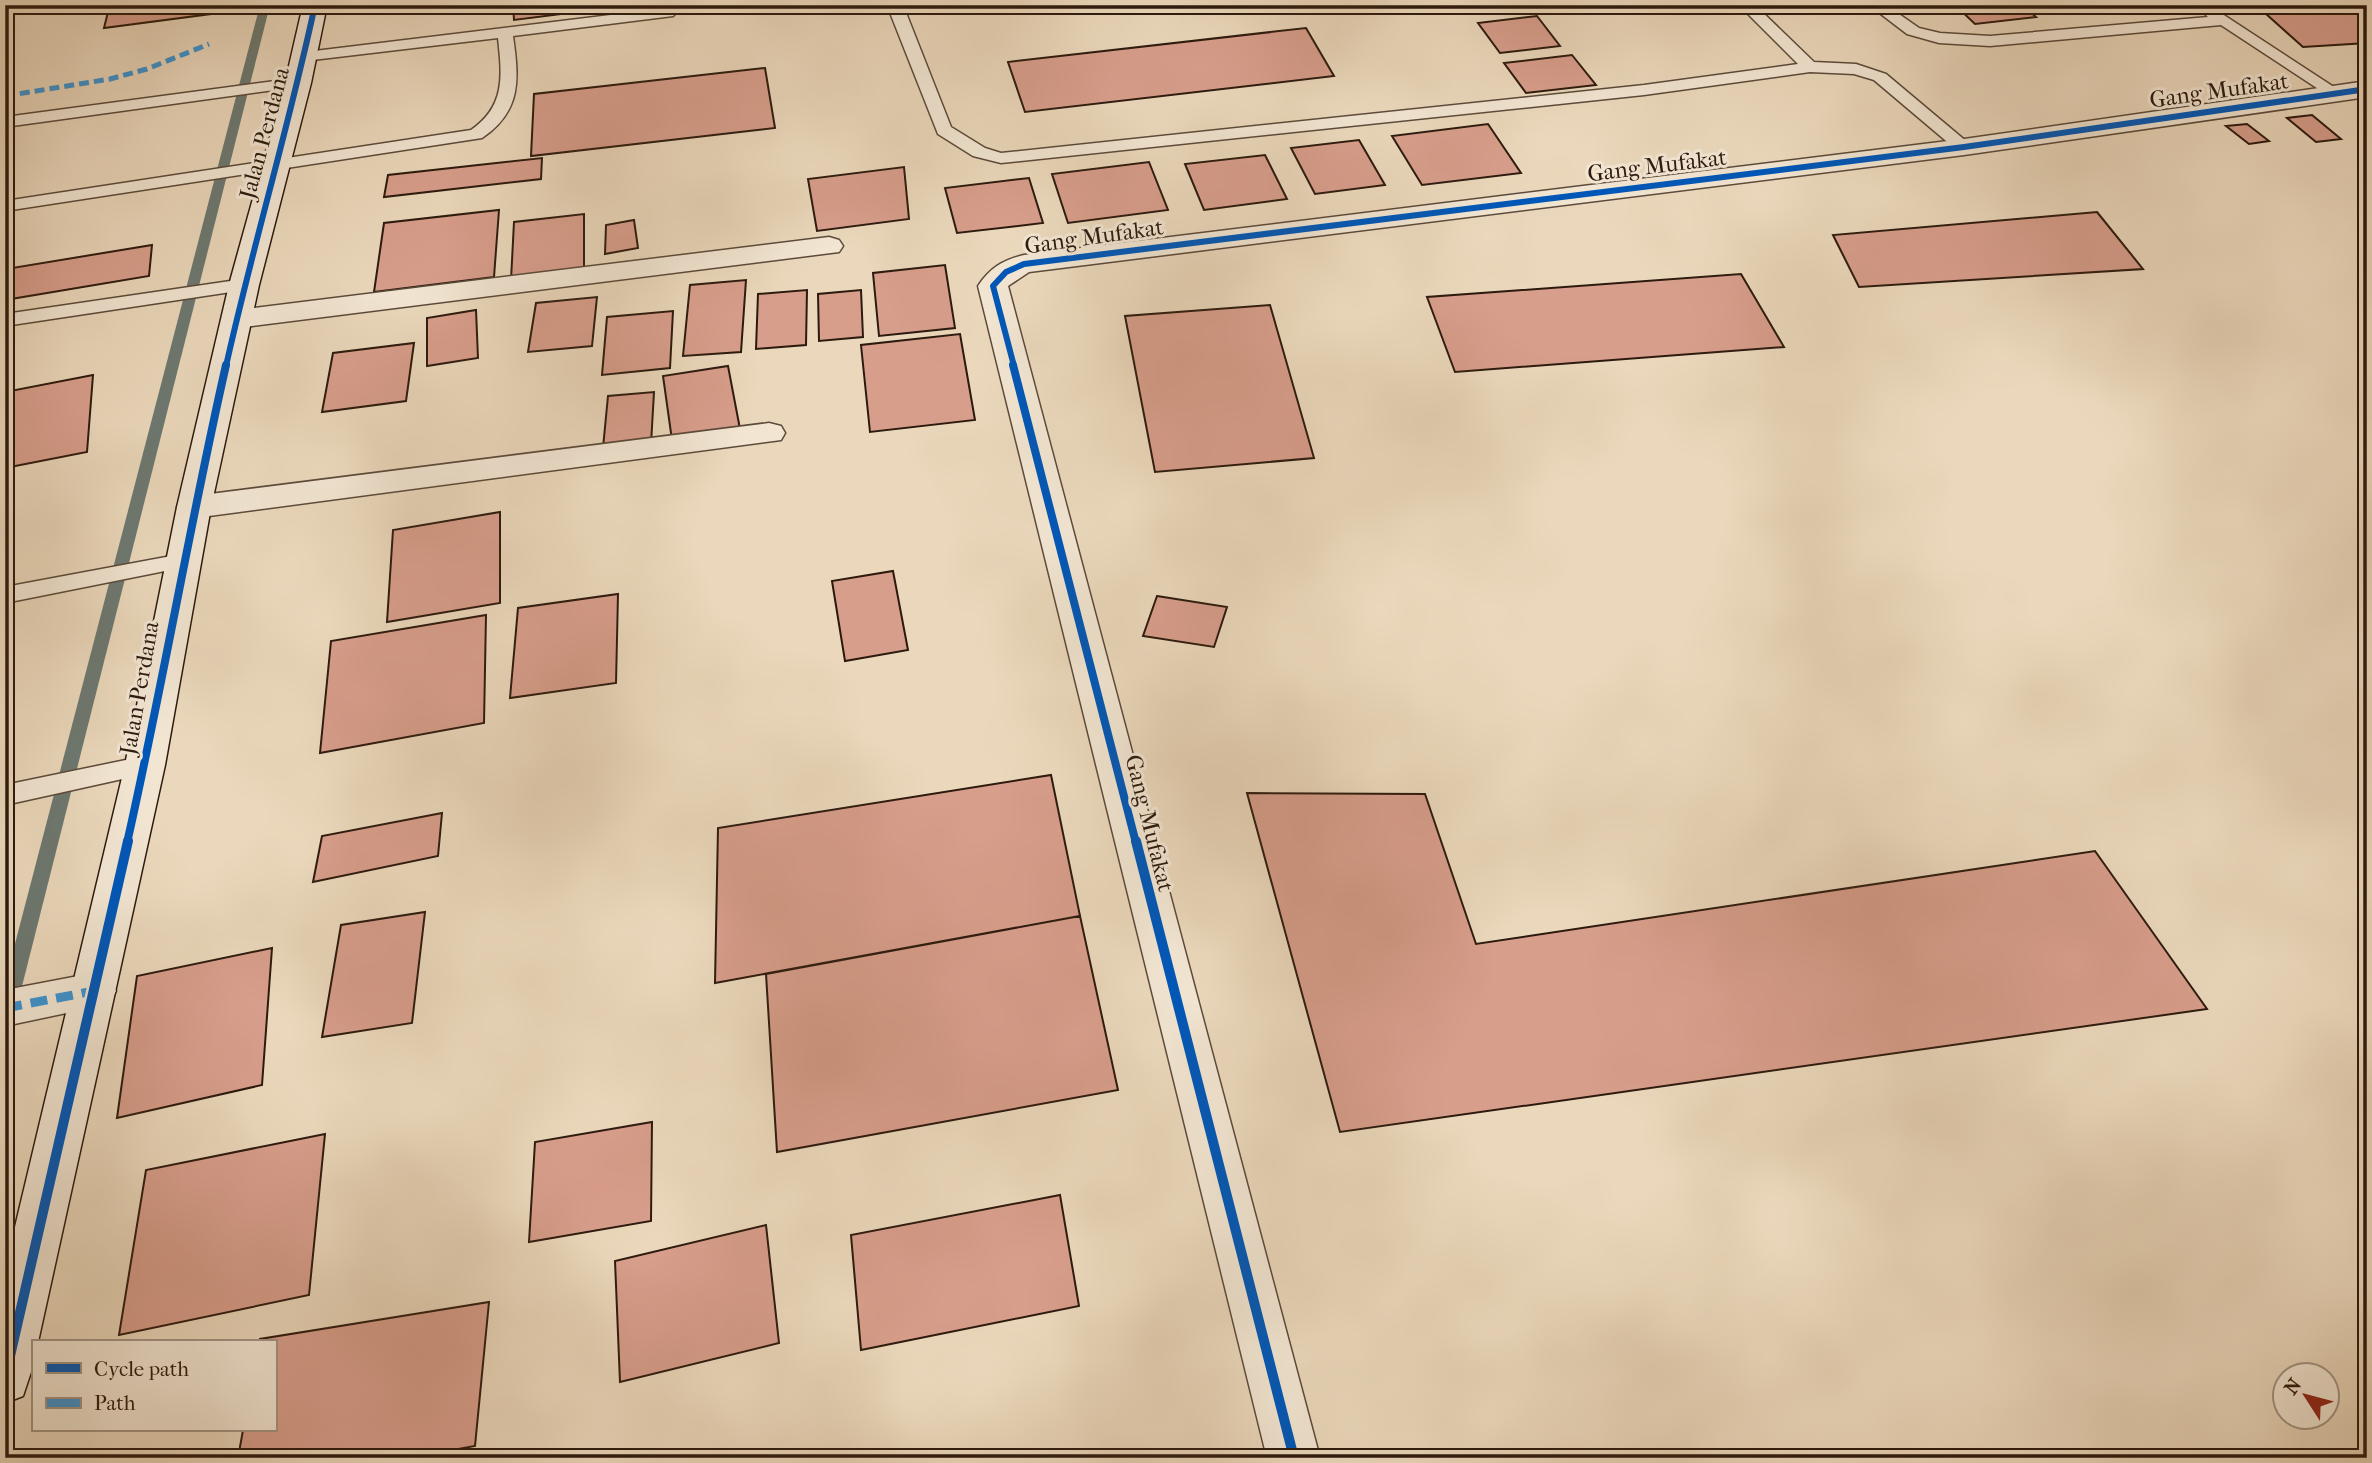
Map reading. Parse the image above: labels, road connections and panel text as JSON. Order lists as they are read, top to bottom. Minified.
{"streets":{"street":["Gang Mufakat","Jalan Perdana"]},"legend":["Cycle path","Path"],"north":"top left"}
